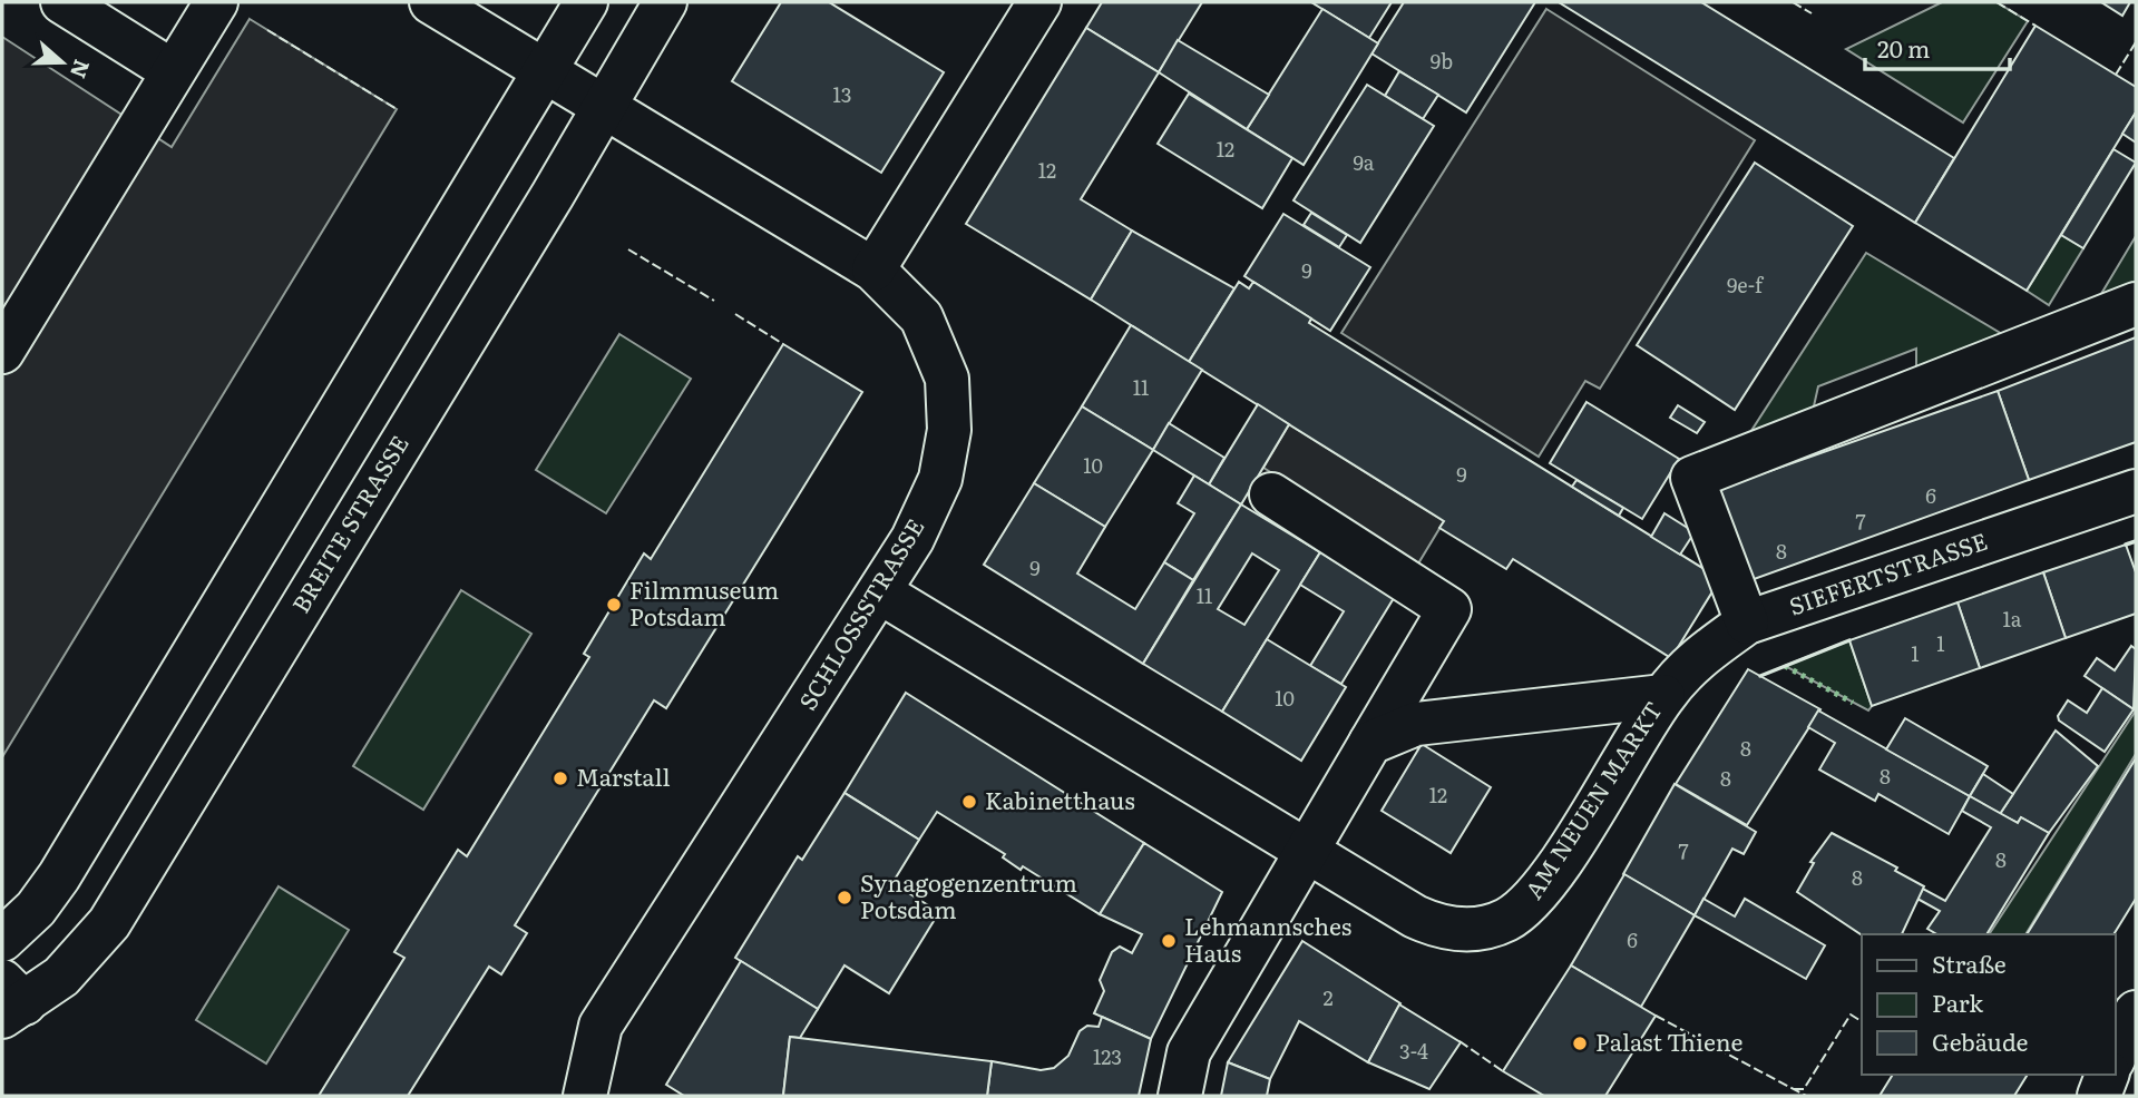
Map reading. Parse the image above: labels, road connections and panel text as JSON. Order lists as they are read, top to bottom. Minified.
{"streets":{"street":["BREITE STRASSE","SIEFERTSTRASSE","SCHLOSSSTRASSE","AM NEUEN MARKT"]},"crossings":[["BREITE STRASSE","SCHLOSSSTRASSE"],["SIEFERTSTRASSE","AM NEUEN MARKT"],["SCHLOSSSTRASSE","AM NEUEN MARKT"]],"places":["Filmmuseum Potsdam","Marstall","Kabinetthaus","Synagogenzentrum Potsdam","Lehmannsches Haus","Palast Thiene"],"house_numbers":["9b","13","12","9a","12","9","9e-f","11","10","9","6","7","8","9","11","1a","1","1","10","8","8","8","12","7","8","8","6","2","3-4","123"],"legend":["Straße","Park","Gebäude"],"scale_bar":"20 m","north":"right"}
